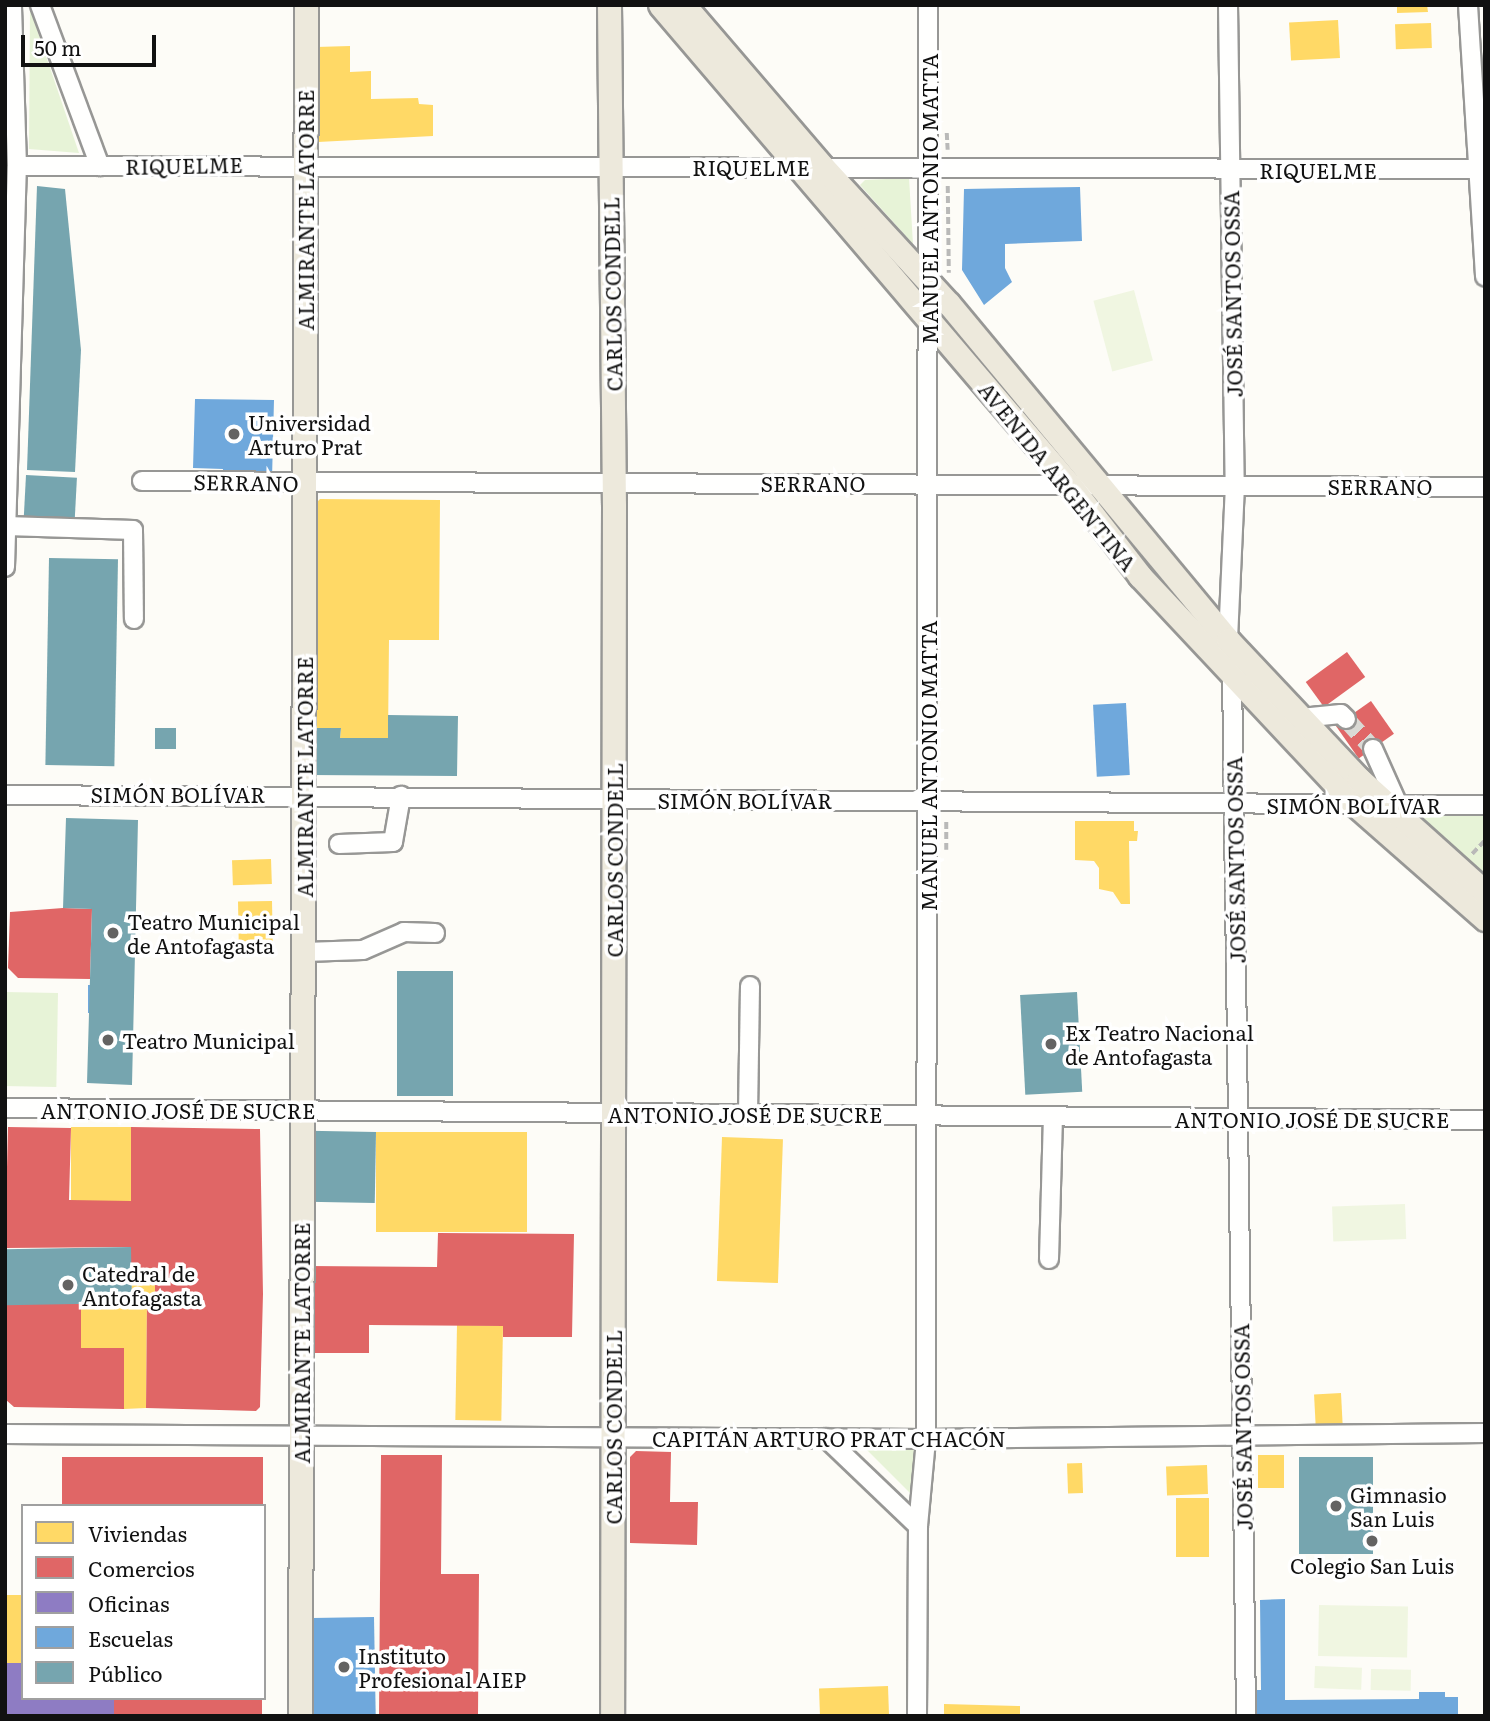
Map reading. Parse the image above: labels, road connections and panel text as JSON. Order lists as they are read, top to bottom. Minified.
{"streets":{"main road":["ALMIRANTE LATORRE","CARLOS CONDELL","AVENIDA ARGENTINA"],"street":["RIQUELME","MANUEL ANTONIO MATTA","JOSÉ SANTOS OSSA","SERRANO","SIMÓN BOLÍVAR","ANTONIO JOSÉ DE SUCRE","CAPITÁN ARTURO PRAT CHACÓN"]},"crossings":[["RIQUELME","MANUEL ANTONIO MATTA"],["RIQUELME","ALMIRANTE LATORRE"],["RIQUELME","CARLOS CONDELL"],["RIQUELME","JOSÉ SANTOS OSSA"],["RIQUELME","AVENIDA ARGENTINA"],["MANUEL ANTONIO MATTA","AVENIDA ARGENTINA"],["MANUEL ANTONIO MATTA","SERRANO"],["MANUEL ANTONIO MATTA","SIMÓN BOLÍVAR"],["MANUEL ANTONIO MATTA","ANTONIO JOSÉ DE SUCRE"],["MANUEL ANTONIO MATTA","CAPITÁN ARTURO PRAT CHACÓN"],["ALMIRANTE LATORRE","SERRANO"],["ALMIRANTE LATORRE","SIMÓN BOLÍVAR"],["ALMIRANTE LATORRE","ANTONIO JOSÉ DE SUCRE"],["ALMIRANTE LATORRE","CAPITÁN ARTURO PRAT CHACÓN"],["CARLOS CONDELL","SERRANO"],["CARLOS CONDELL","SIMÓN BOLÍVAR"],["CARLOS CONDELL","ANTONIO JOSÉ DE SUCRE"],["CARLOS CONDELL","CAPITÁN ARTURO PRAT CHACÓN"],["JOSÉ SANTOS OSSA","AVENIDA ARGENTINA"],["JOSÉ SANTOS OSSA","SERRANO"],["JOSÉ SANTOS OSSA","SIMÓN BOLÍVAR"],["JOSÉ SANTOS OSSA","ANTONIO JOSÉ DE SUCRE"],["JOSÉ SANTOS OSSA","CAPITÁN ARTURO PRAT CHACÓN"],["AVENIDA ARGENTINA","SERRANO"],["AVENIDA ARGENTINA","SIMÓN BOLÍVAR"]],"places":["Universidad Arturo Prat","Teatro Municipal de Antofagasta","Teatro Municipal","Ex Teatro Nacional de Antofagasta","Catedral de Antofagasta","Gimnasio San Luis","Colegio San Luis","Instituto Profesional AIEP"],"legend":["Viviendas","Comercios","Oficinas","Escuelas","Público"],"scale_bar":"50 m"}
